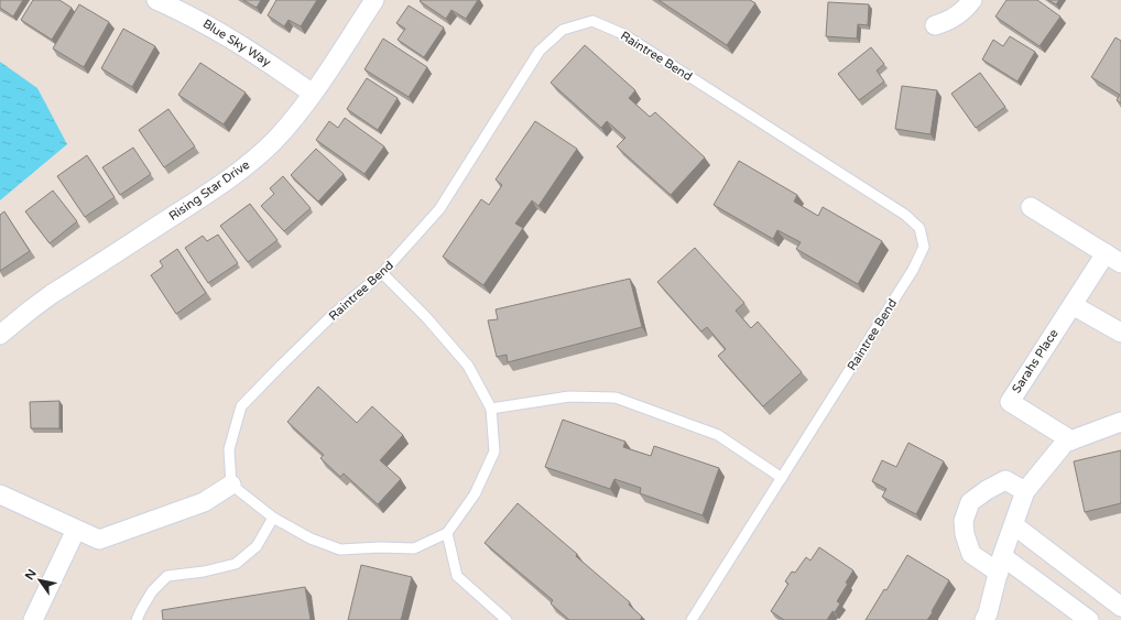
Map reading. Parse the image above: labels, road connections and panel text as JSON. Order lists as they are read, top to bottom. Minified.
{"streets":{"street":["Blue Sky Way","Rising Star Drive","Sarahs Place"],"lane":["Raintree Bend"]},"crossings":[["Blue Sky Way","Rising Star Drive"]],"north":"top left"}
